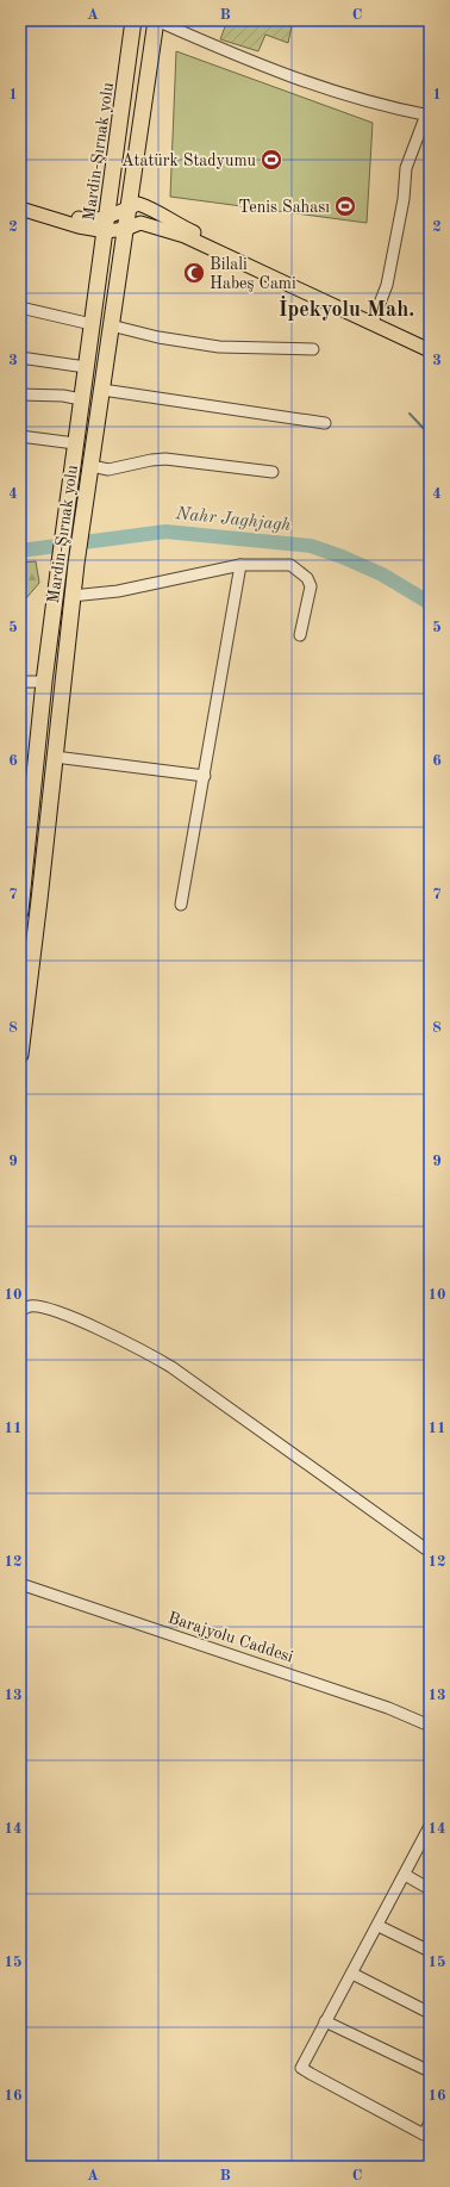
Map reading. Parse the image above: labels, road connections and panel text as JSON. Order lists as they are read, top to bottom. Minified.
{"streets":{"highway":["Mardin-Şırnak yolu"],"street":["Barajyolu Caddesi"]},"districts":["İpekyolu Mah."],"water":["Nahr Jaghjagh"],"places":{"sports":["Atatürk Stadyumu","Tenis Sahası"],"mosque":["Bilali Habeş Cami"]},"grid":{"columns":["A","B","C"],"rows":["1","2","3","4","5","6","7","8","9","10","11","12","13","14","15","16"]}}
